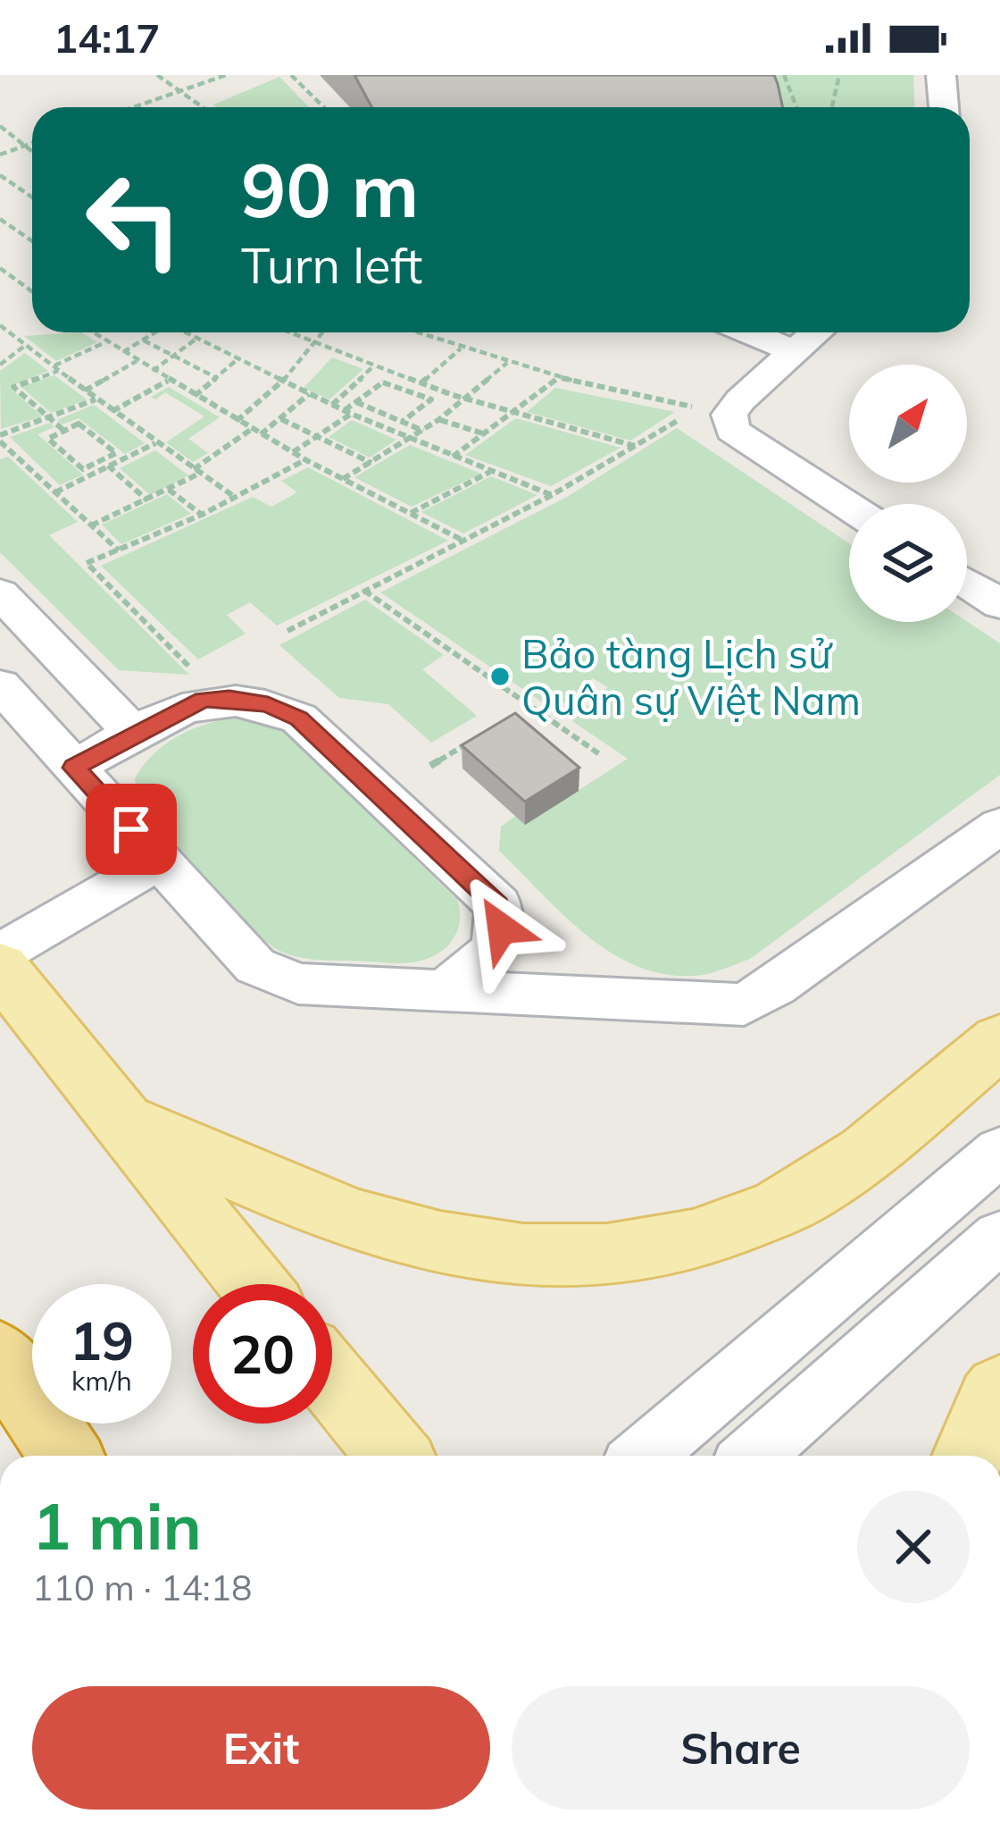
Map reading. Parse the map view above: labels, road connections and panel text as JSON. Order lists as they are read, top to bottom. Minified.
{"places":["Bảo tàng Lịch sử Quân sự Việt Nam"],"north":"top right","page":{"status":"14:17","turn":["90 m","Turn left"],"speed":"19 km/h","limit":"20","heading":["1 min","110 m · 14:18"],"buttons":["Exit","Share"]}}
